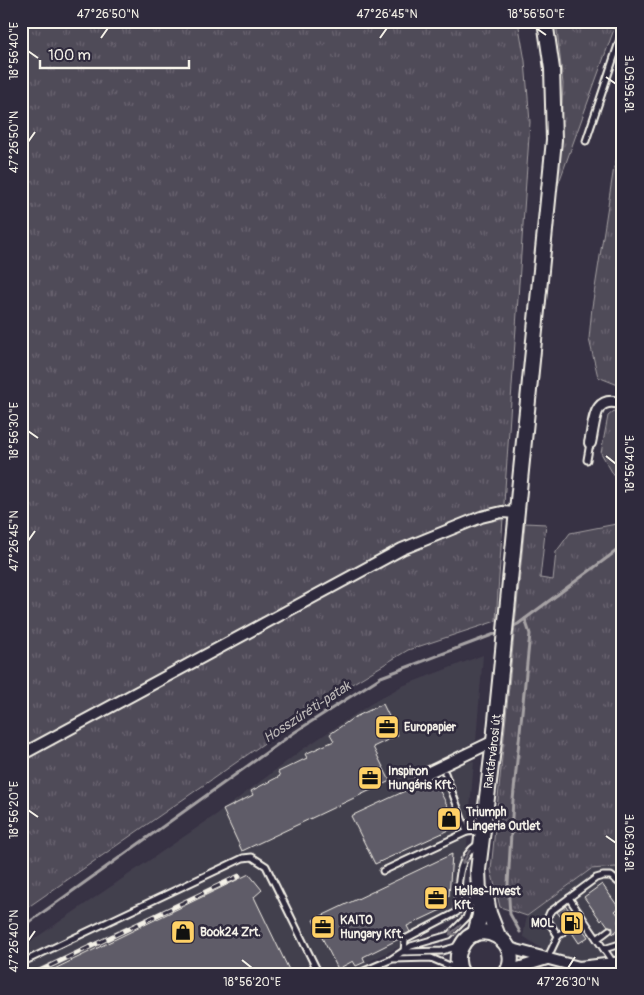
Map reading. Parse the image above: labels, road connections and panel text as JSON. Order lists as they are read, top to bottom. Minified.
{"streets":{"street":["Raktárvárosi út"]},"water":["Hosszúréti-patak"],"places":{"office":["Europapier","Inspiron Hungáris Kft.","Hellas-Invest Kft.","KAITO Hungary Kft."],"shop":["Triumph Lingeria Outlet","Book24 Zrt."],"fuel station":["MOL"]},"scale_bar":"100 m","coordinates":["47°26'50\"N","47°26'45\"N","18°56'50\"E","18°56'40\"E","18°56'30\"E","18°56'20\"E","47°26'40\"N","47°26'30\"N"]}
